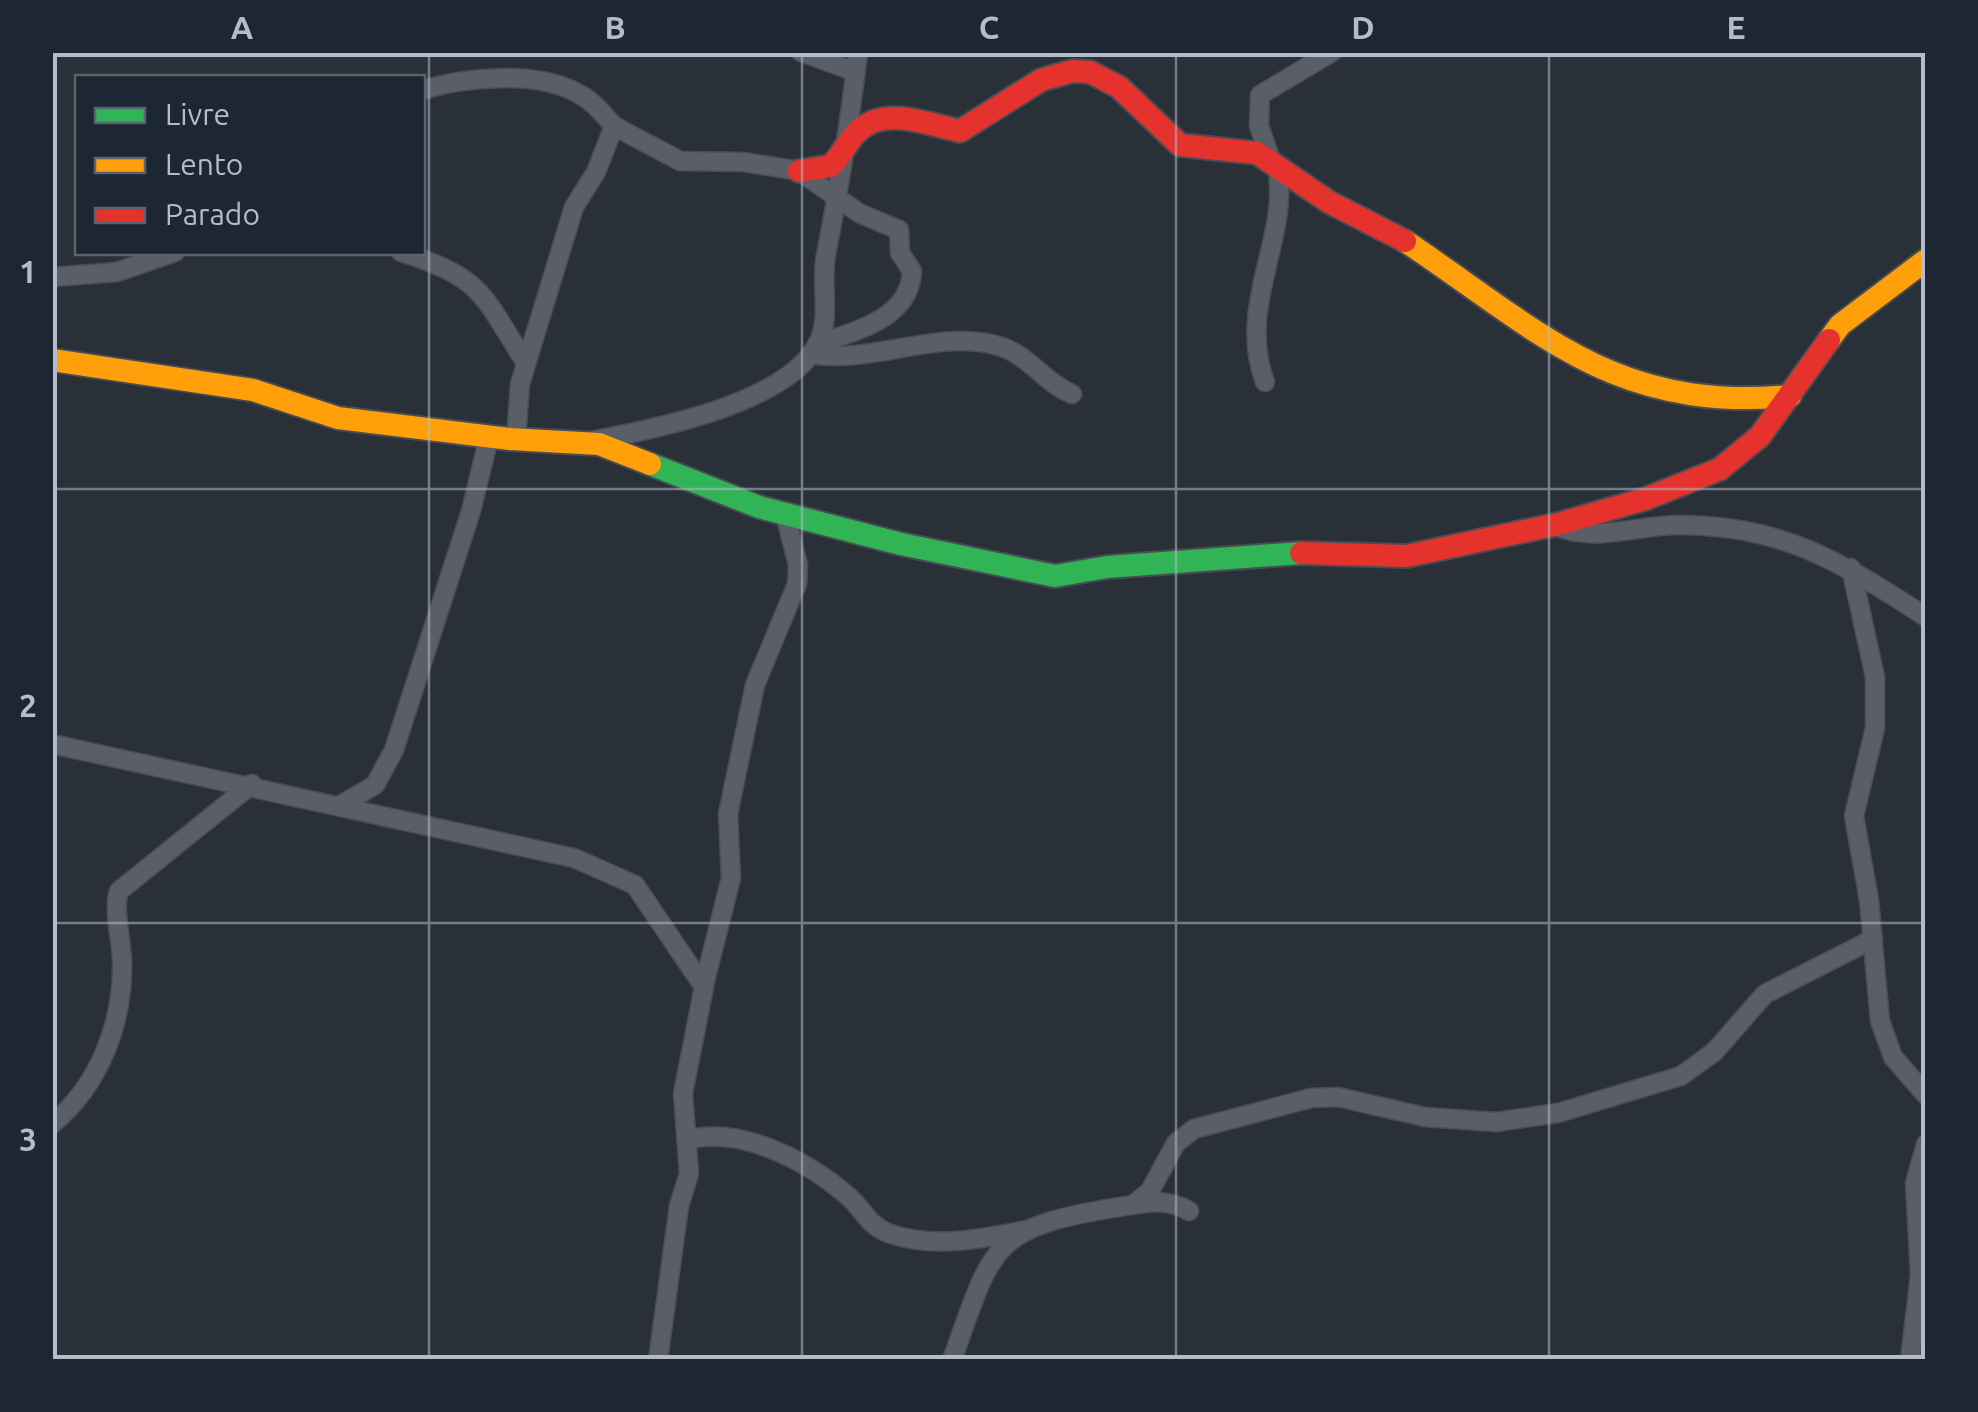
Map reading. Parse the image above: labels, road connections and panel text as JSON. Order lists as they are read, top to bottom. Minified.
{"legend":["Livre","Lento","Parado"],"grid":{"columns":["A","B","C","D","E"],"rows":["1","2","3"]}}
